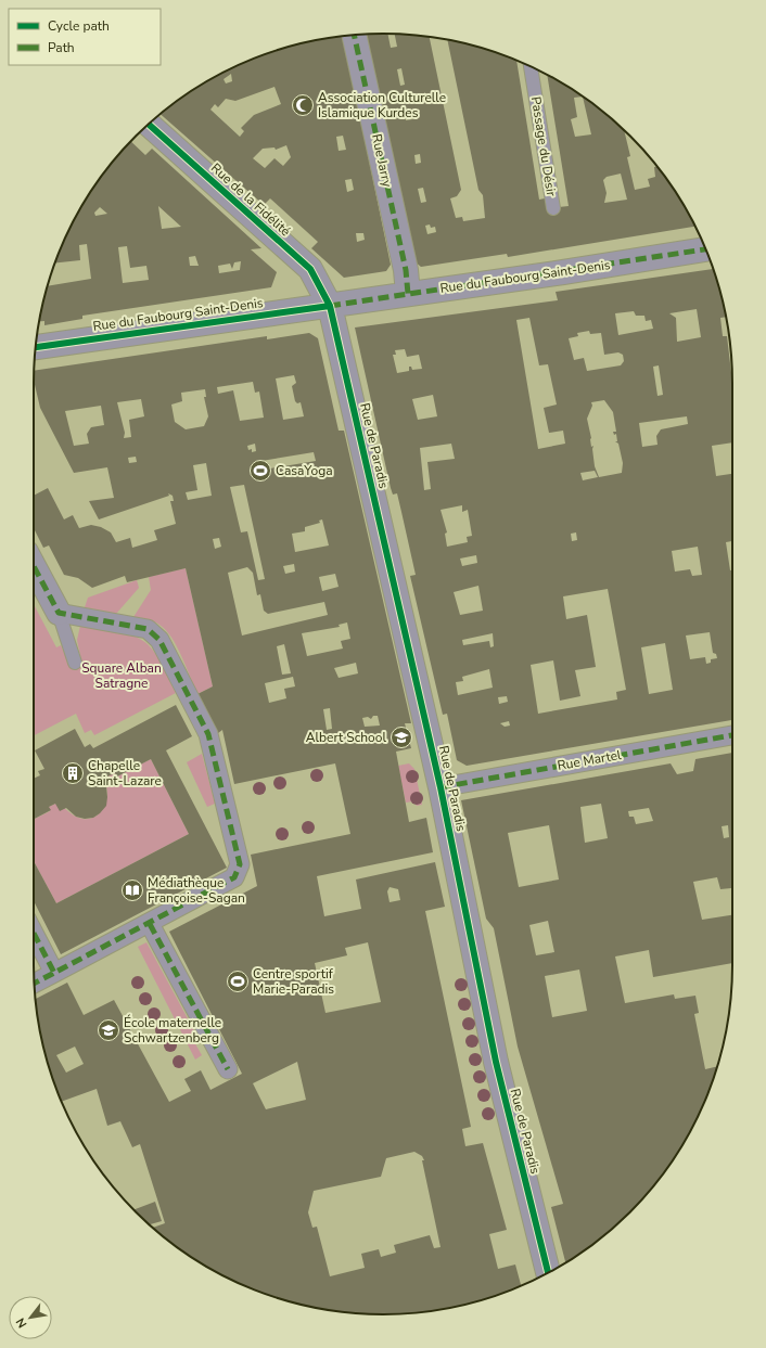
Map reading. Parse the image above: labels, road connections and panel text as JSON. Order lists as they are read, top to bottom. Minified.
{"streets":{"street":["Rue Jarry","Rue de la Fidélité","Rue du Faubourg Saint-Denis","Rue de Paradis","Rue Martel"],"lane":["Passage du Désir"]},"crossings":[["Rue Jarry","Rue du Faubourg Saint-Denis"],["Rue de la Fidélité","Rue du Faubourg Saint-Denis"],["Rue de la Fidélité","Rue de Paradis"],["Rue du Faubourg Saint-Denis","Rue de Paradis"],["Rue de Paradis","Rue Martel"]],"parks":["Square Alban Satragne"],"places":{"mosque":["Association Culturelle Islamique Kurdes"],"sports":["CasaYoga","Centre sportif Marie-Paradis"],"school or university":["Albert School","École maternelle Schwartzenberg"],"building":["Chapelle Saint-Lazare"],"library":["Médiathèque Françoise-Sagan"]},"legend":["Cycle path","Path"],"north":"bottom left"}
